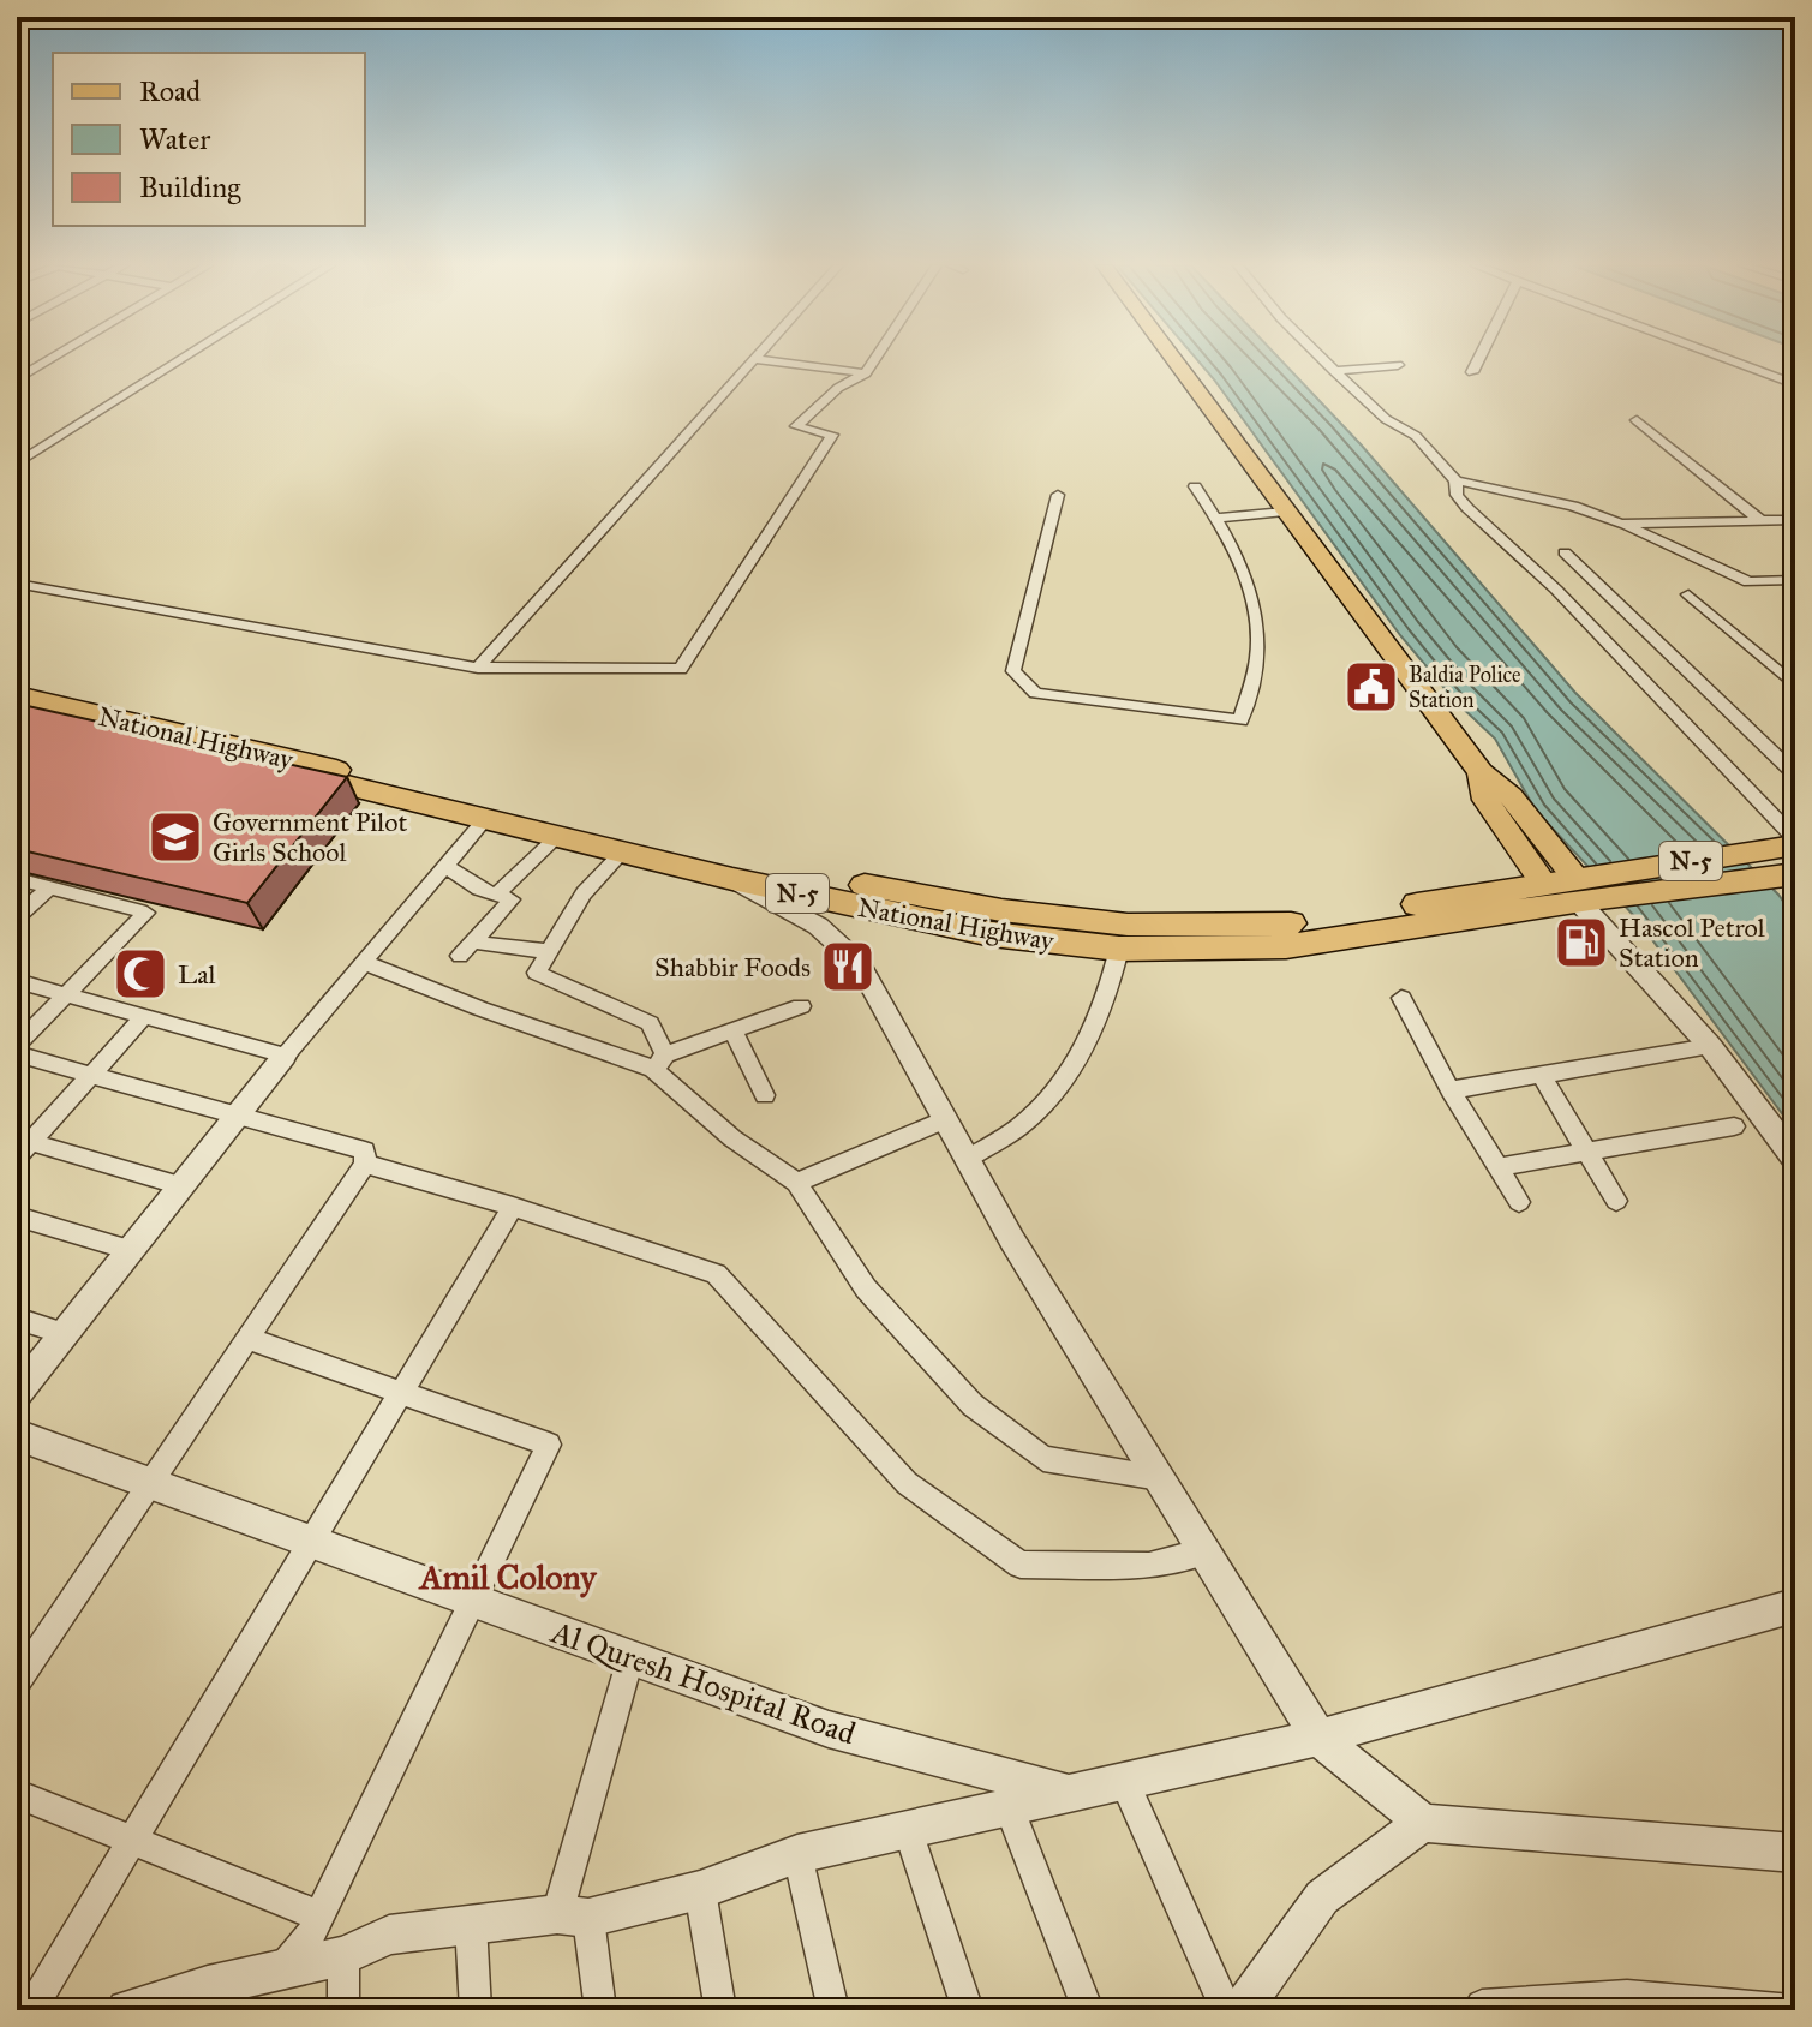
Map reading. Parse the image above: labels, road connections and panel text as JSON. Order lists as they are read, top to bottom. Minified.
{"streets":{"highway":["National Highway","N-5"],"street":["Al Quresh Hospital Road"]},"districts":["Amil Colony"],"places":{"public building":["Baldia Police Station"],"school or university":["Government Pilot Girls School"],"fuel station":["Hascol Petrol Station"],"restaurant":["Shabbir Foods"],"mosque":["Lal"]},"legend":["Road","Water","Building"]}
